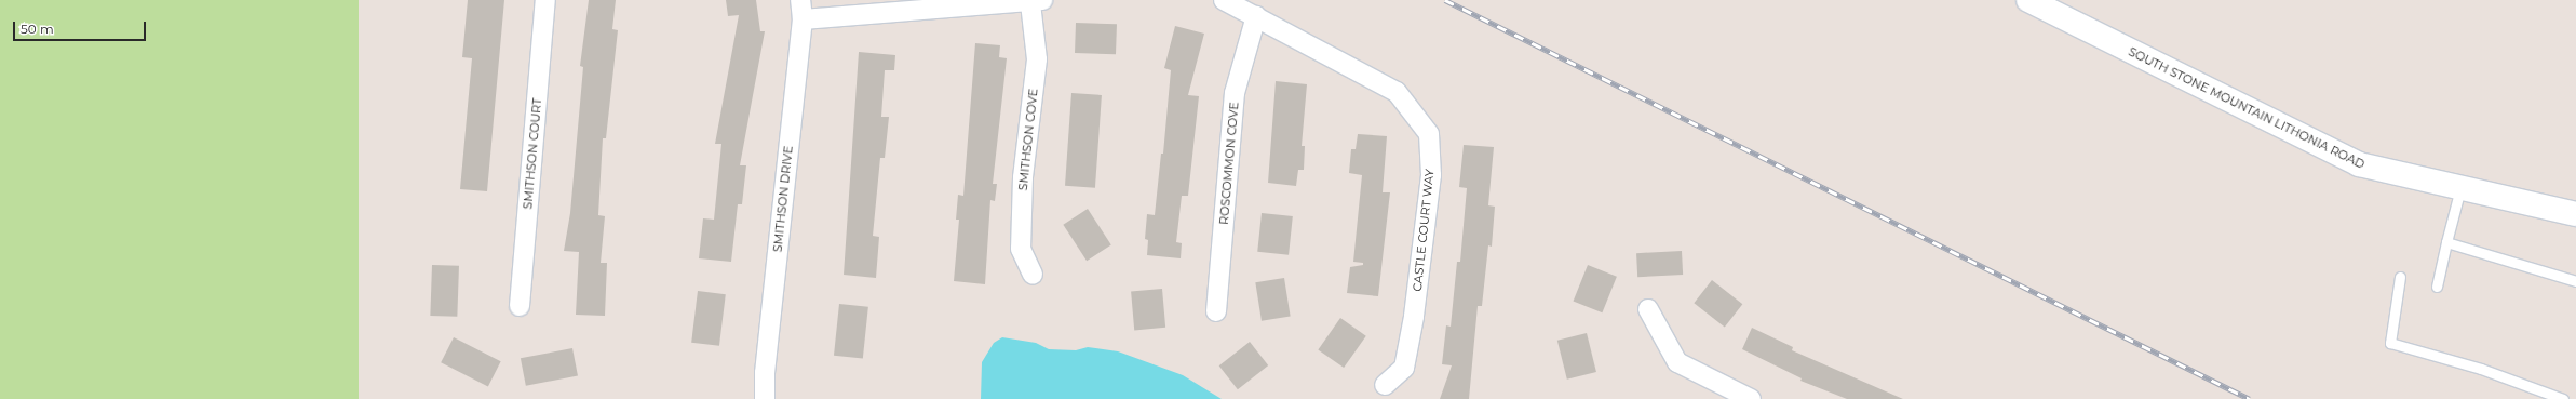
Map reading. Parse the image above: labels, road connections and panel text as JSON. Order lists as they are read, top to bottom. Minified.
{"streets":{"main road":["SOUTH STONE MOUNTAIN LITHONIA ROAD"],"street":["SMITHSON COVE","SMITHSON COURT","ROSCOMMON COVE","SMITHSON DRIVE","CASTLE COURT WAY"]},"crossings":[["ROSCOMMON COVE","CASTLE COURT WAY"]],"scale_bar":"50 m"}
